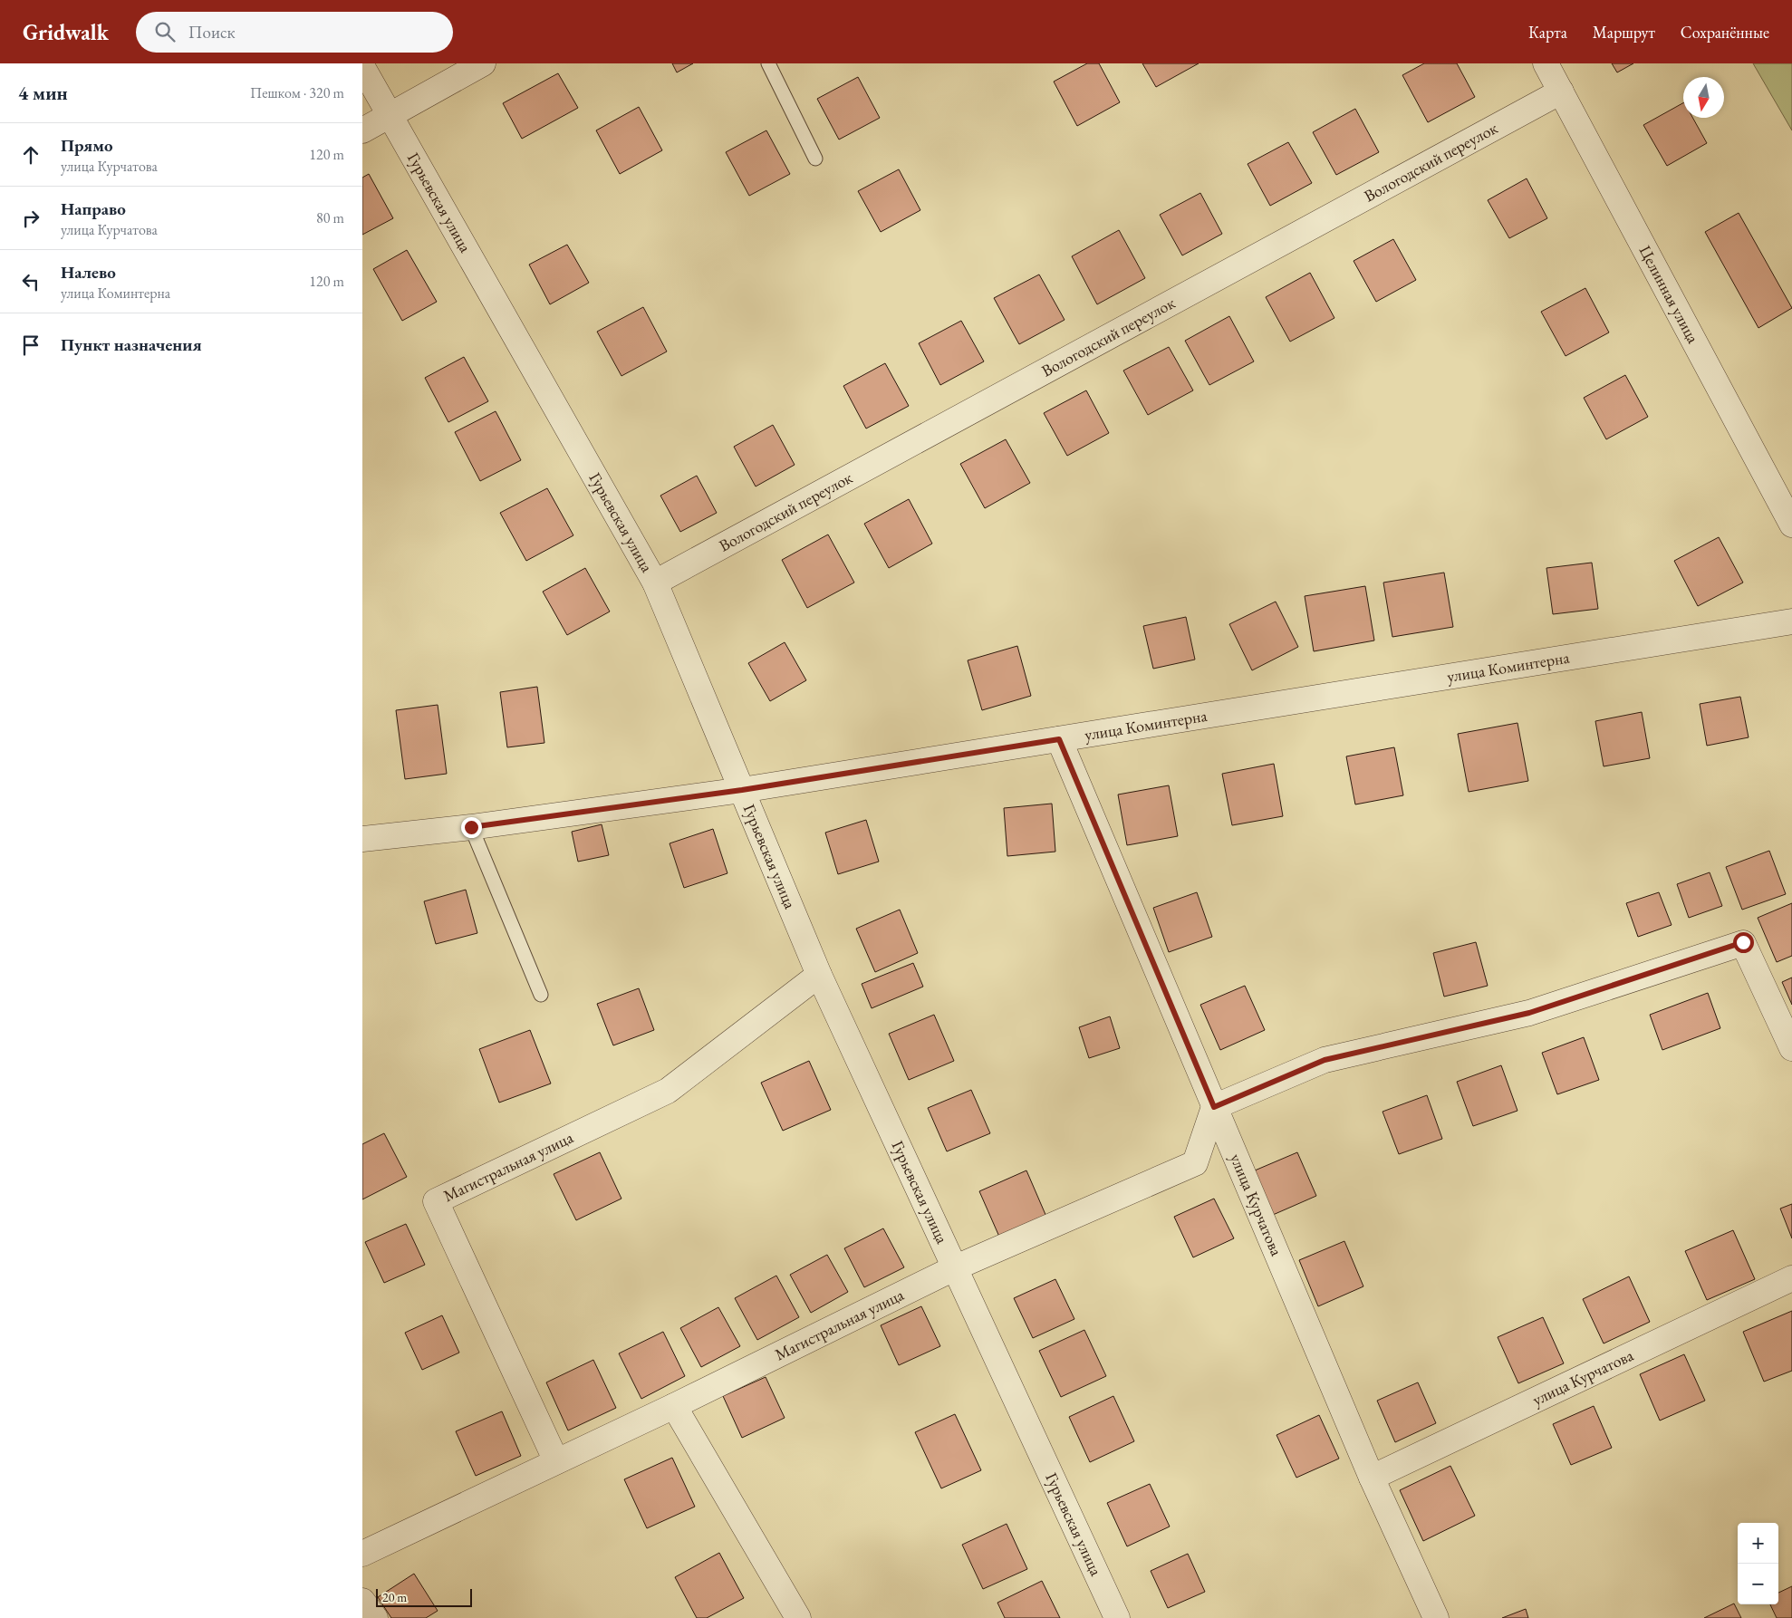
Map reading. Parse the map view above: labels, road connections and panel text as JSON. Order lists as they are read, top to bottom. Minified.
{"streets":{"street":["Вологодский переулок","Гурьевская улица","Целинная улица","улица Коминтерна","Магистральная улица","улица Курчатова"]},"crossings":[["Вологодский переулок","Гурьевская улица"],["Вологодский переулок","Целинная улица"],["Гурьевская улица","улица Коминтерна"],["Гурьевская улица","Магистральная улица"],["улица Коминтерна","улица Курчатова"]],"scale_bar":"20 m","north":"bottom","page":{"header":"Gridwalk","search":"Поиск","nav":["Карта","Маршрут","Сохранённые"],"heading":["4 мин","Пешком · 320 m"],"list":[["Прямо","улица Курчатова","120 m"],["Направо","улица Курчатова","80 m"],["Налево","улица Коминтерна","120 m"],"Пункт назначения"],"map_buttons":["+","−"],"scale":"20 m"}}
